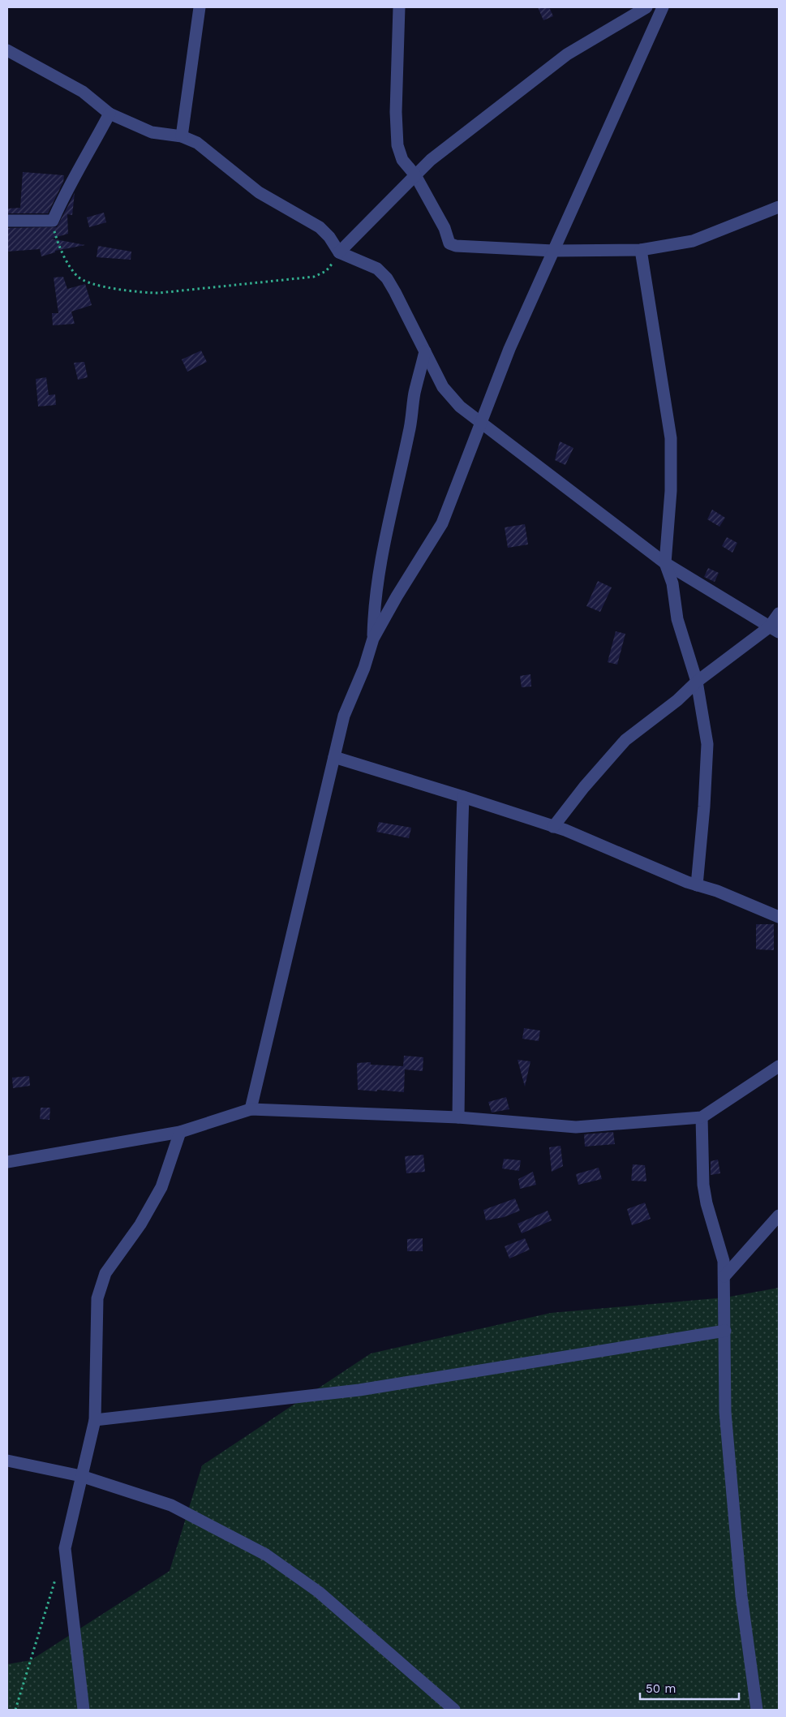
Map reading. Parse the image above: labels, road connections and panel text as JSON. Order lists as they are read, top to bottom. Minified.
{"scale_bar":"50 m"}
